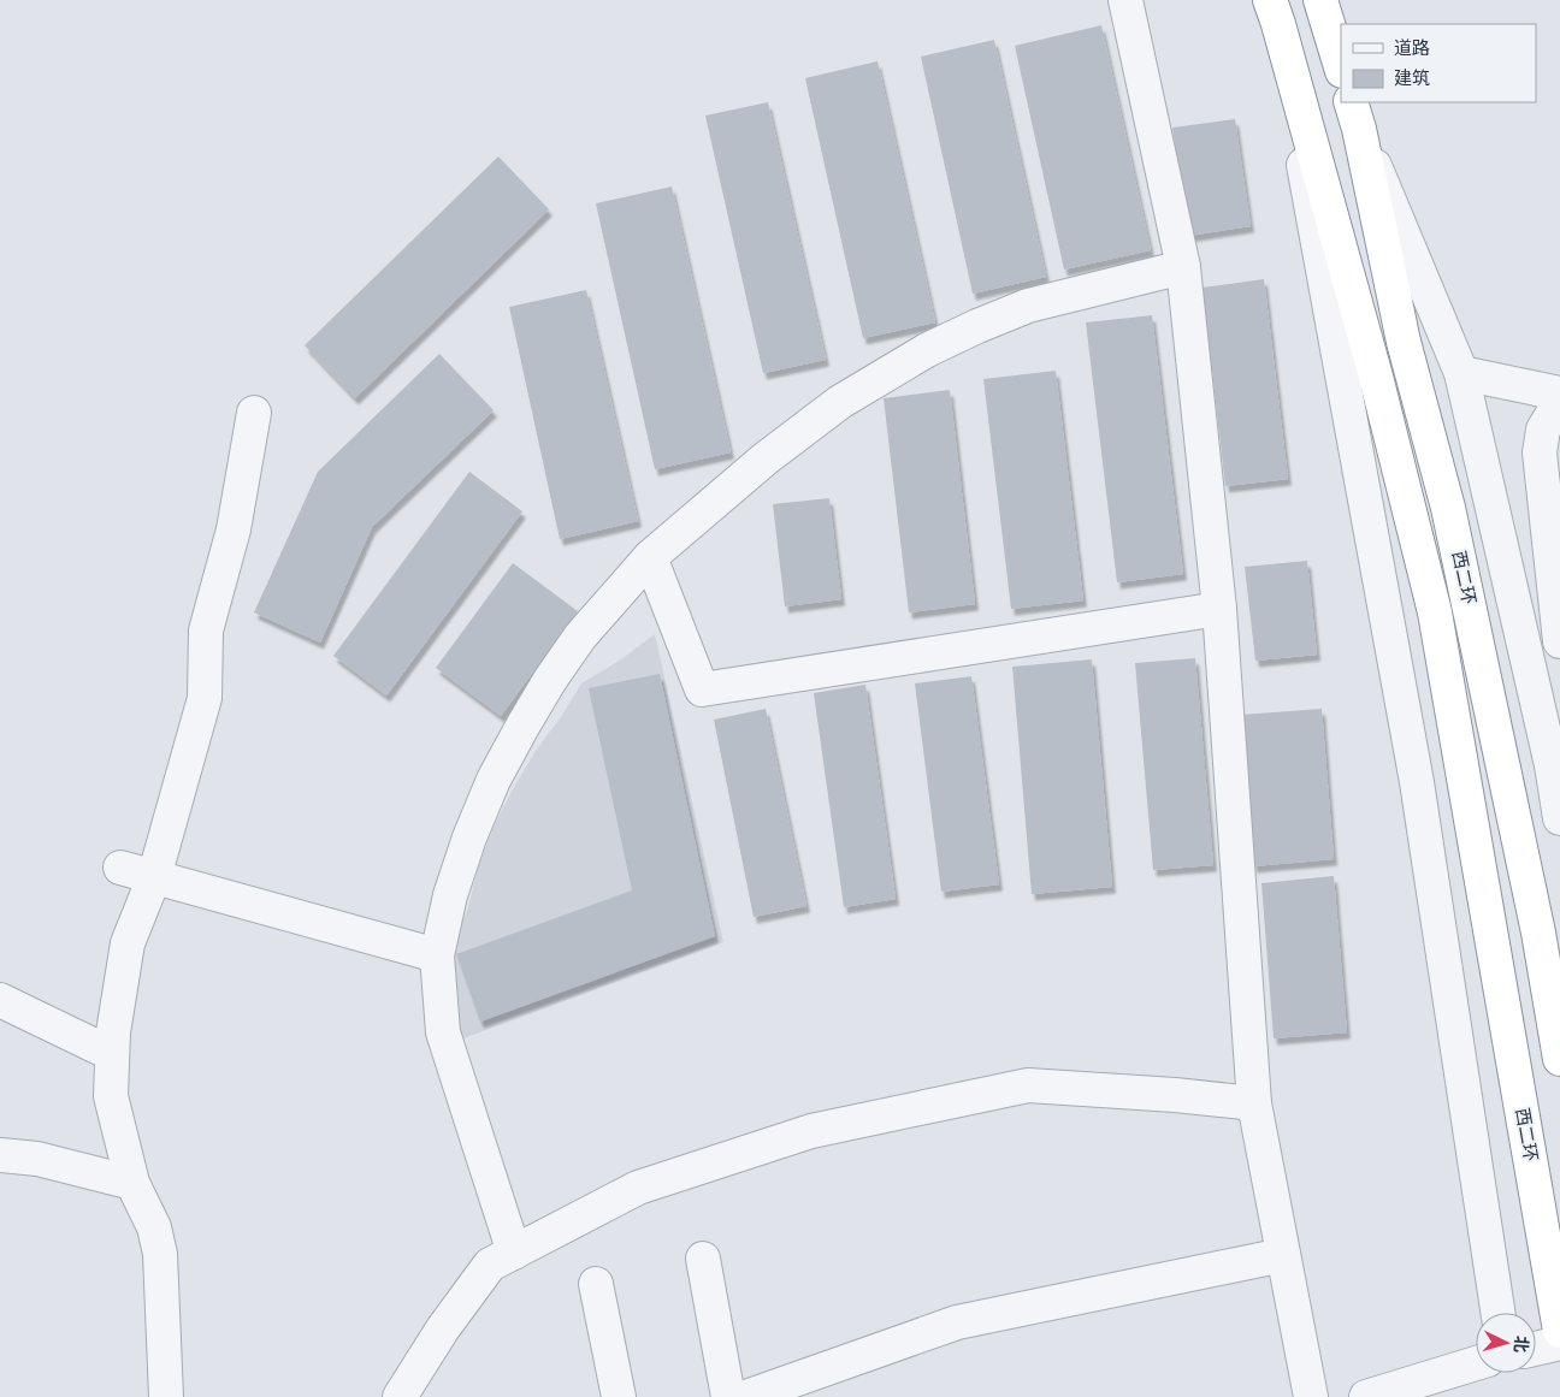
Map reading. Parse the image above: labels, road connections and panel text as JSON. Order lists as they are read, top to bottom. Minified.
{"streets":{"highway":["西二环"]},"legend":["道路","建筑"],"north":"right"}
